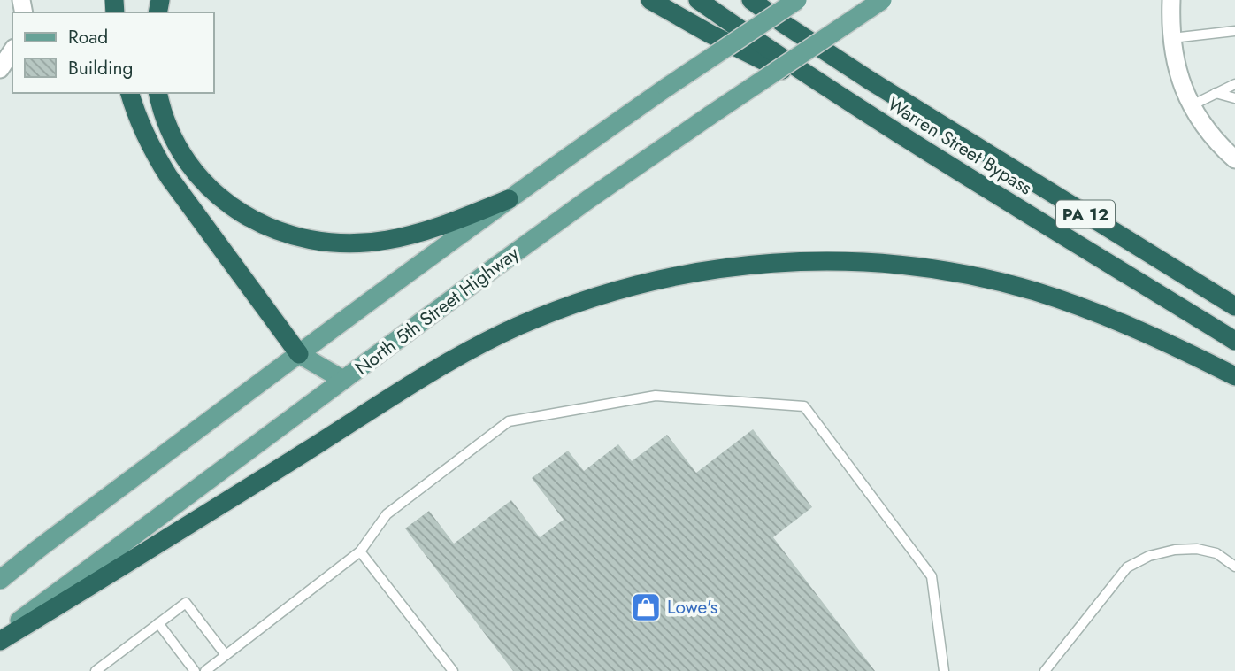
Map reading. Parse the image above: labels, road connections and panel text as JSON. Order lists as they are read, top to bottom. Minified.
{"streets":{"highway":["Warren Street Bypass","PA 12"],"main road":["North 5th Street Highway"]},"places":{"shop":["Lowe's"]},"legend":["Road","Building"]}
